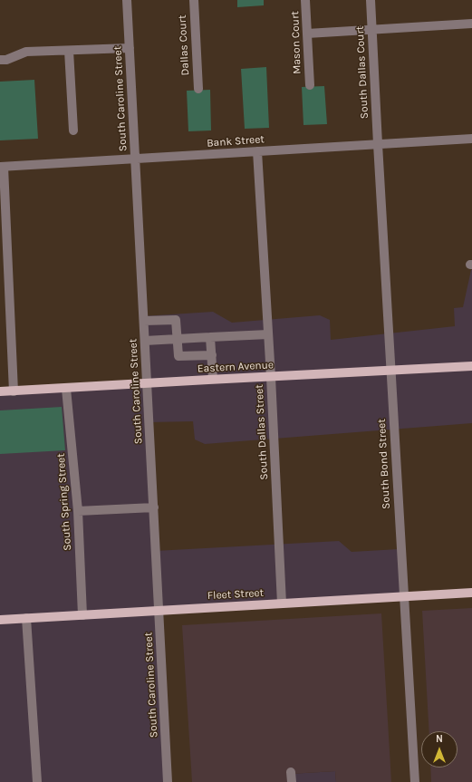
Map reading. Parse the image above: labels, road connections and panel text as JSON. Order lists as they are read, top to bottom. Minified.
{"streets":{"main road":["Eastern Avenue","Fleet Street"],"street":["Mason Court","Dallas Court","South Dallas Court","South Caroline Street","Bank Street","South Dallas Street","South Bond Street","South Spring Street"]},"crossings":[["South Dallas Court","Bank Street"],["South Dallas Court","South Bond Street"],["South Caroline Street","Bank Street"],["South Caroline Street","Eastern Avenue"],["South Caroline Street","Fleet Street"],["Bank Street","South Dallas Street"],["Bank Street","South Bond Street"],["Eastern Avenue","South Dallas Street"],["Eastern Avenue","South Bond Street"],["Eastern Avenue","South Spring Street"],["South Dallas Street","Fleet Street"],["South Bond Street","Fleet Street"],["South Spring Street","Fleet Street"]],"north":"top"}
